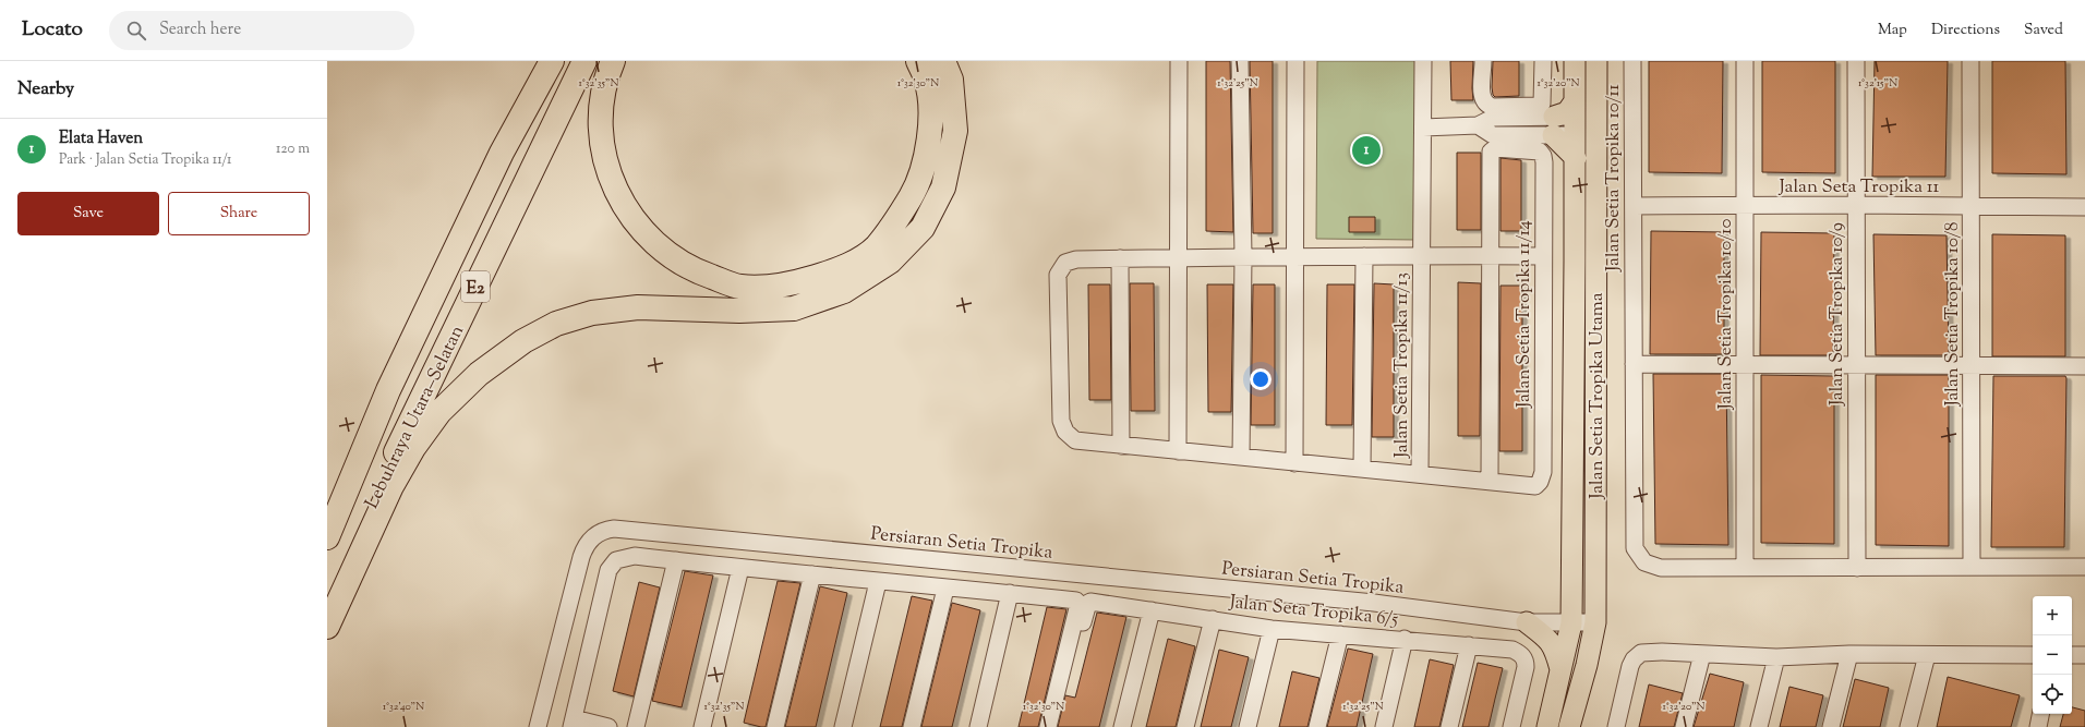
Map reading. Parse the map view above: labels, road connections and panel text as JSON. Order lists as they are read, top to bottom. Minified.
{"streets":{"highway":["E2","Lebuhraya Utara–Selatan"],"main road":["Jalan Setia Tropika Utama"],"street":["Jalan Setia Tropika 10/11","Jalan Seta Tropika 11","Jalan Setia Tropika 11/14","Jalan Setia Tropika 10/10","Jalan Setia Tropika 10/9","Jalan Setia Tropika 10/8","Jalan Setia Tropika 11/13","Persiaran Setia Tropika","Jalan Seta Tropika 6/5"]},"crossings":[["Jalan Setia Tropika 10/11","Jalan Seta Tropika 11"],["Jalan Setia Tropika 10/11","Jalan Setia Tropika 10/10"],["Jalan Seta Tropika 11","Jalan Setia Tropika 10/10"],["Jalan Seta Tropika 11","Jalan Setia Tropika 10/9"],["Jalan Seta Tropika 11","Jalan Setia Tropika 10/8"],["Jalan Setia Tropika Utama","Persiaran Setia Tropika"]],"page":{"header":"Locato","search":"Search here","nav":["Map","Directions","Saved"],"heading":"Nearby","list":[{"mark":"1","name":"Elata Haven","note":"Park · Jalan Setia Tropika 11/1","value":"120 m"}],"pins":"1","buttons":["Save","Share"],"map_buttons":["+","−"]},"coordinates":["1°32'35\"N","1°32'30\"N","1°32'25\"N","1°32'20\"N","1°32'15\"N","1°32'40\"N"]}
